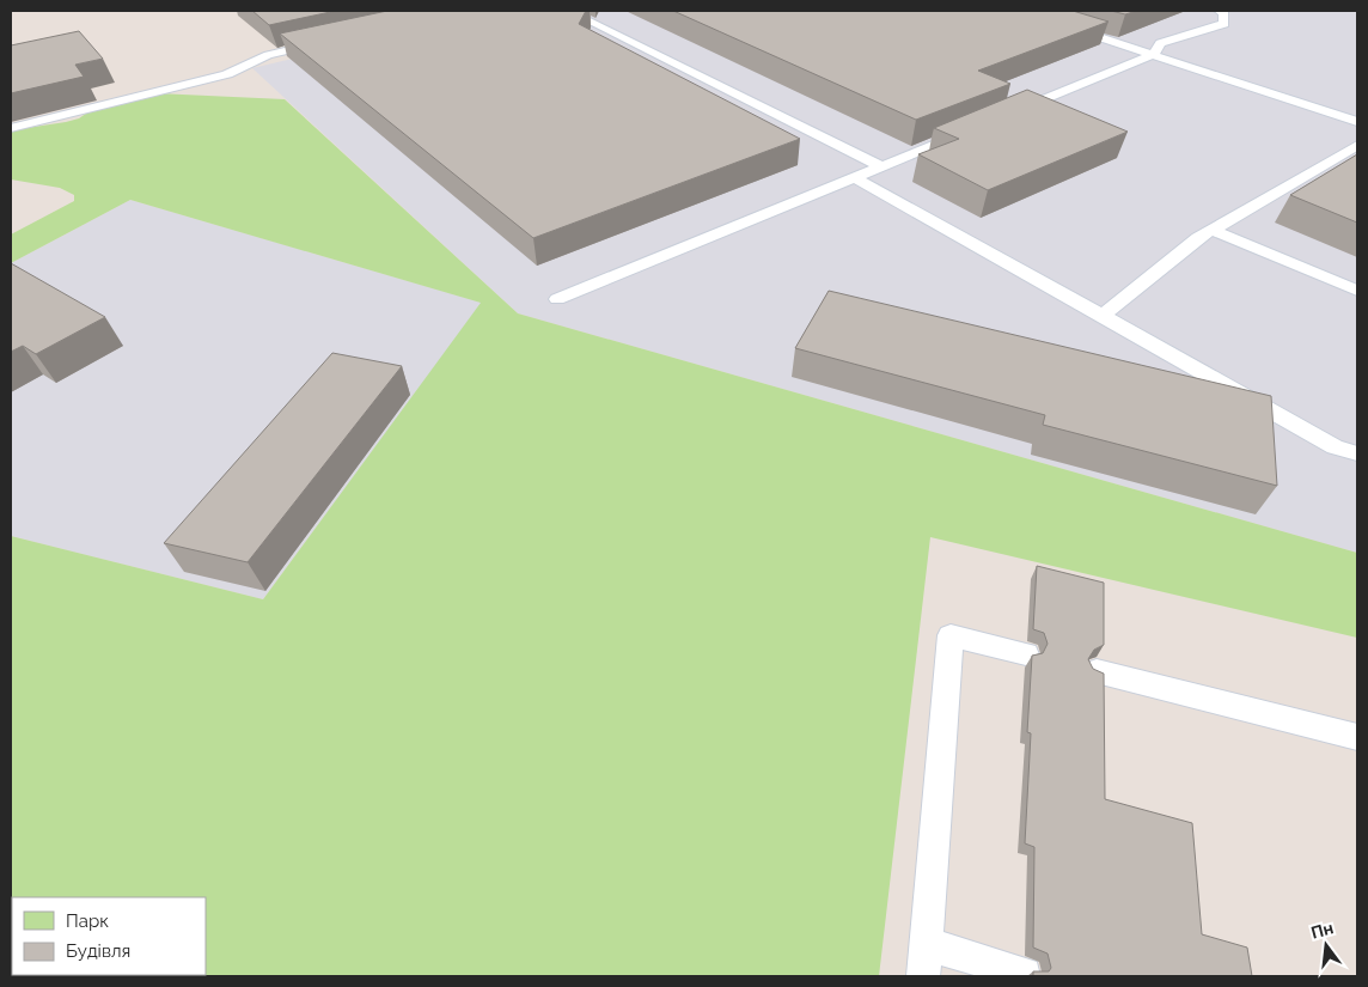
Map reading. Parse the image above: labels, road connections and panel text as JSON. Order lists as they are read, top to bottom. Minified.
{"legend":["Парк","Будівля"],"north":"top"}
